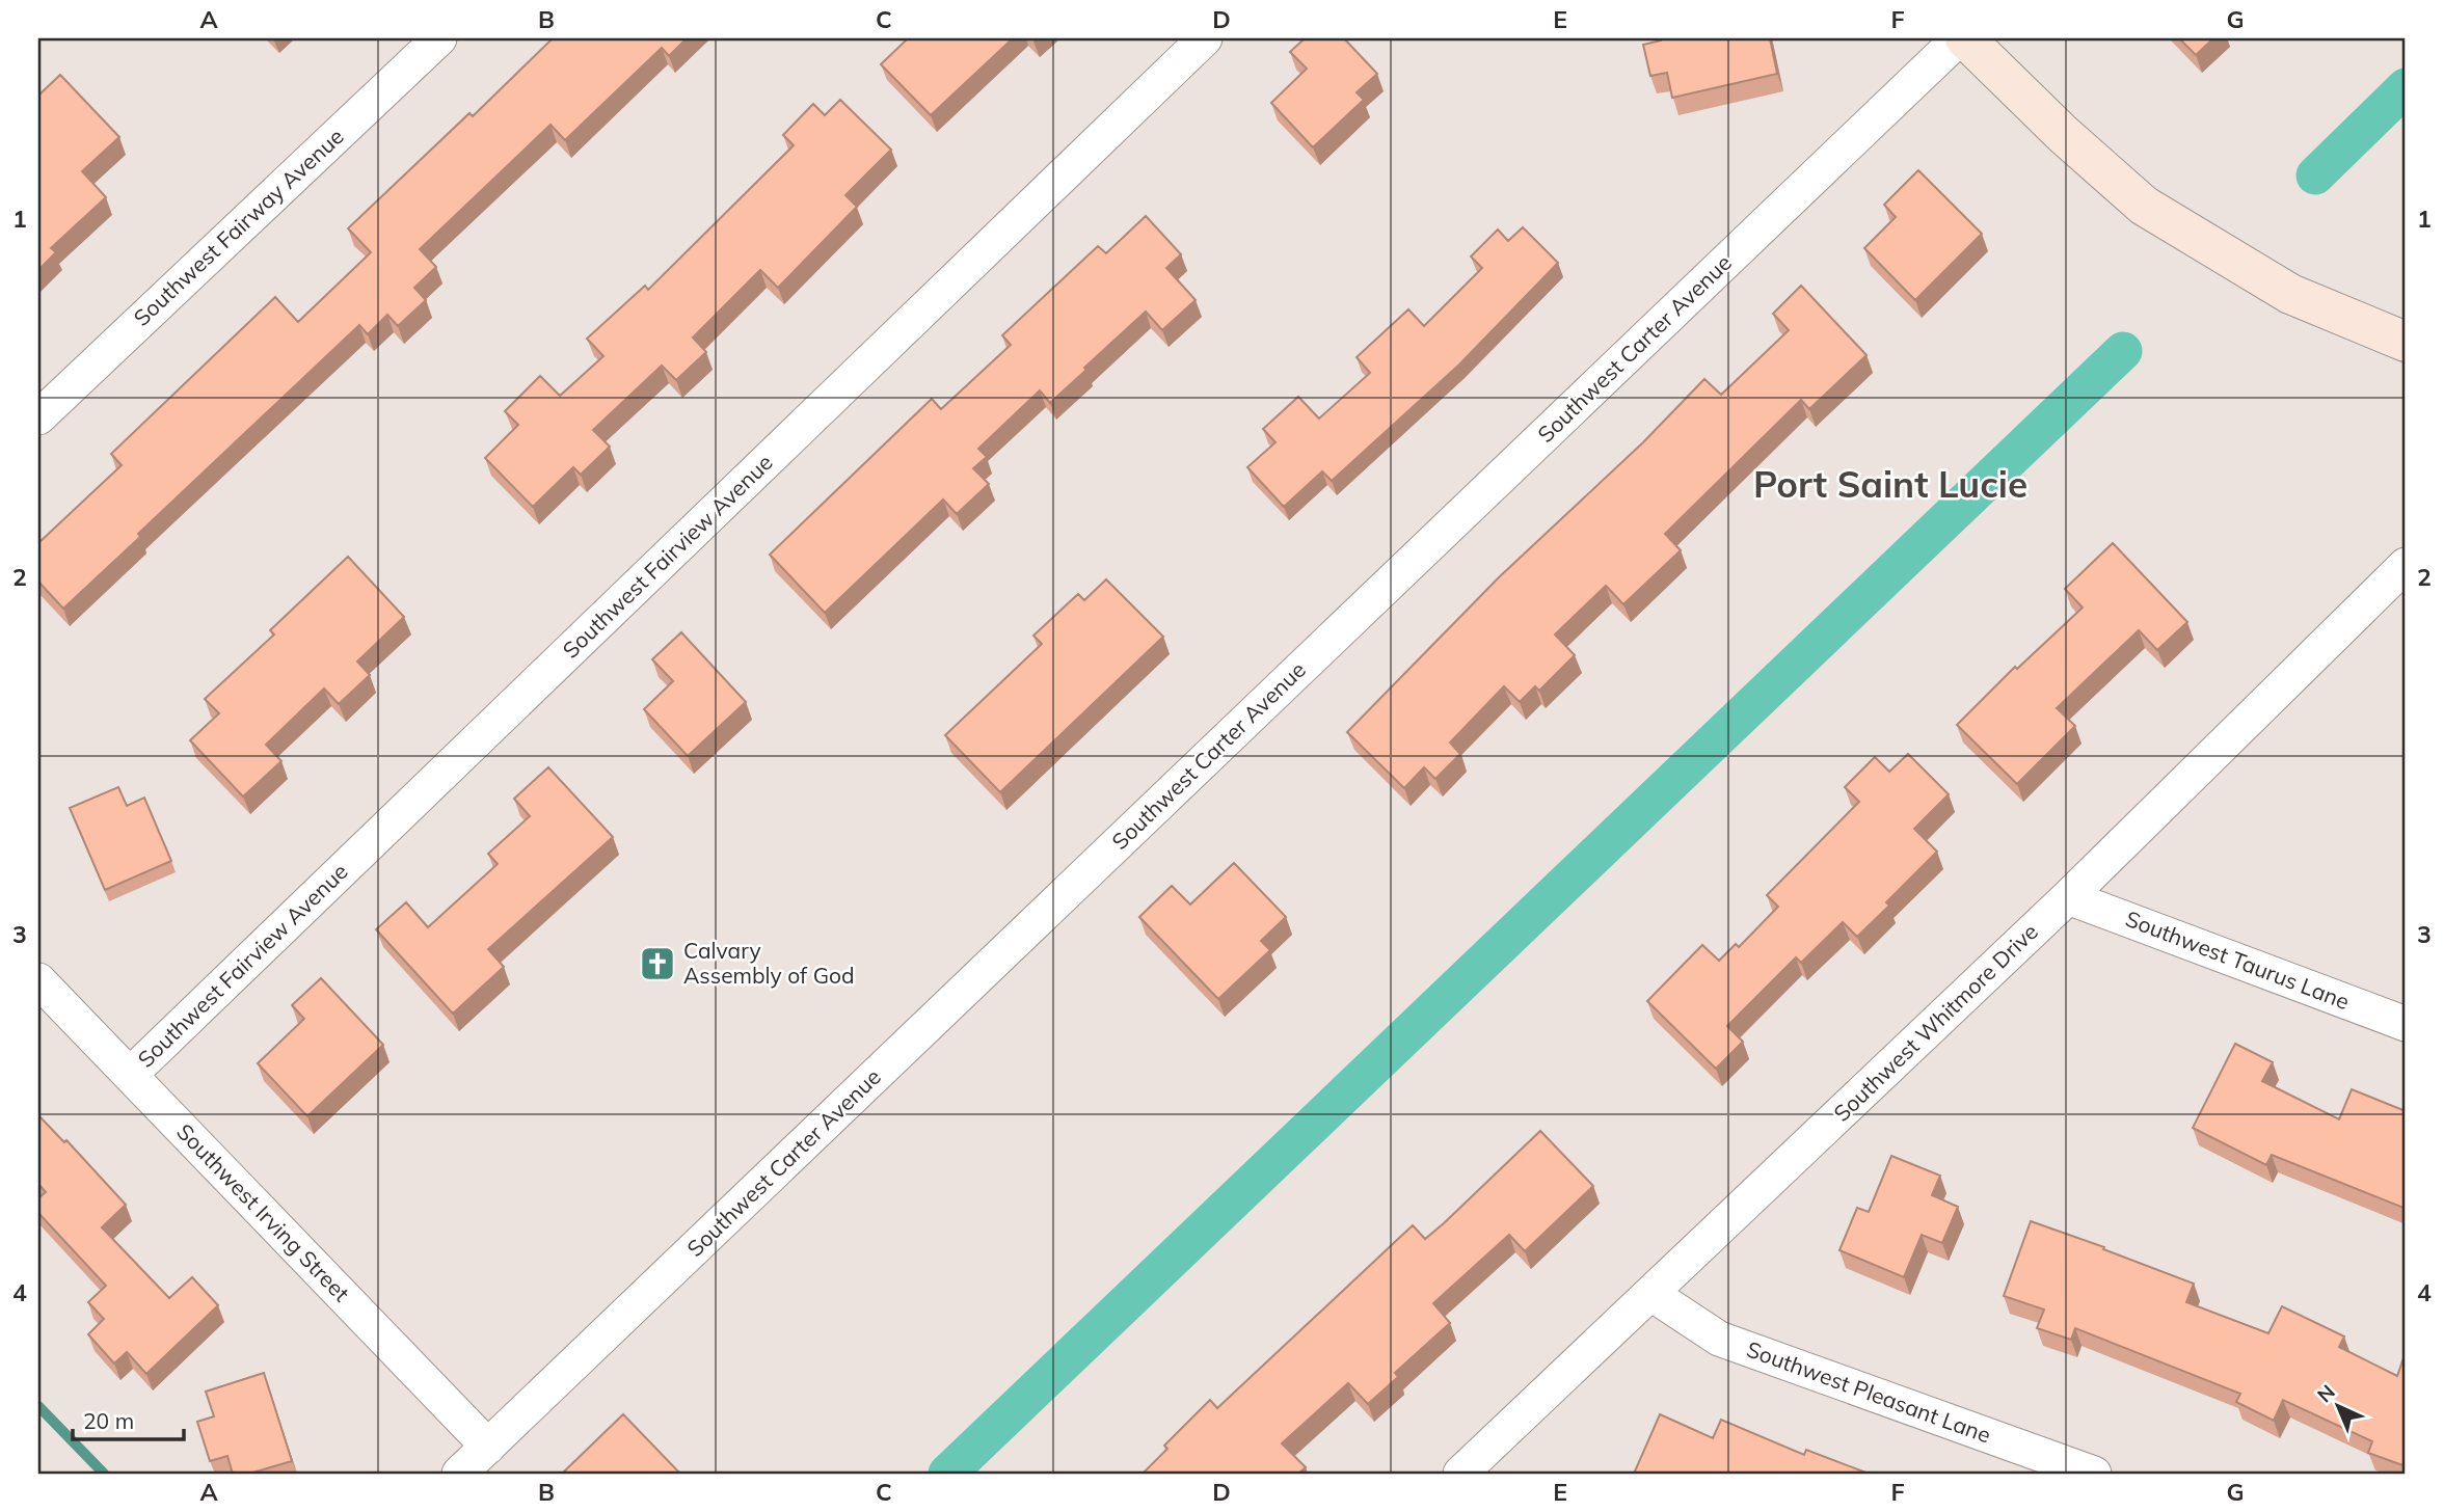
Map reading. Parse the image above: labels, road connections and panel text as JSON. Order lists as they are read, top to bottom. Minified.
{"streets":{"street":["Southwest Fairway Avenue","Southwest Carter Avenue","Southwest Fairview Avenue","Southwest Taurus Lane","Southwest Whitmore Drive","Southwest Irving Street","Southwest Pleasant Lane"]},"crossings":[["Southwest Carter Avenue","Southwest Irving Street"],["Southwest Fairview Avenue","Southwest Irving Street"],["Southwest Taurus Lane","Southwest Whitmore Drive"],["Southwest Whitmore Drive","Southwest Pleasant Lane"]],"districts":["Port Saint Lucie"],"places":{"church":["Calvary Assembly of God"]},"scale_bar":"20 m","north":"top left","grid":{"columns":["A","B","C","D","E","F","G"],"rows":["1","2","3","4"]}}
